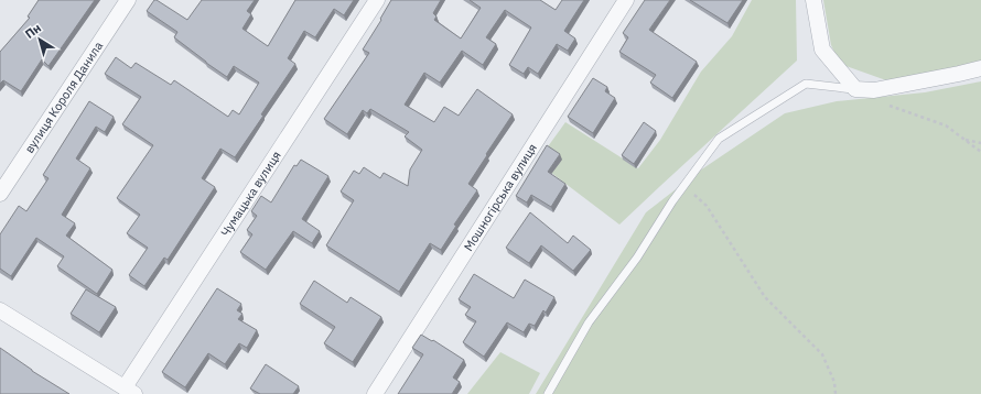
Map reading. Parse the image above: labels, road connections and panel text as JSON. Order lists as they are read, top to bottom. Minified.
{"streets":{"street":["вулиця Короля Данила","Чумацька вулиця","Мошногірська вулиця"]},"north":"top left"}
